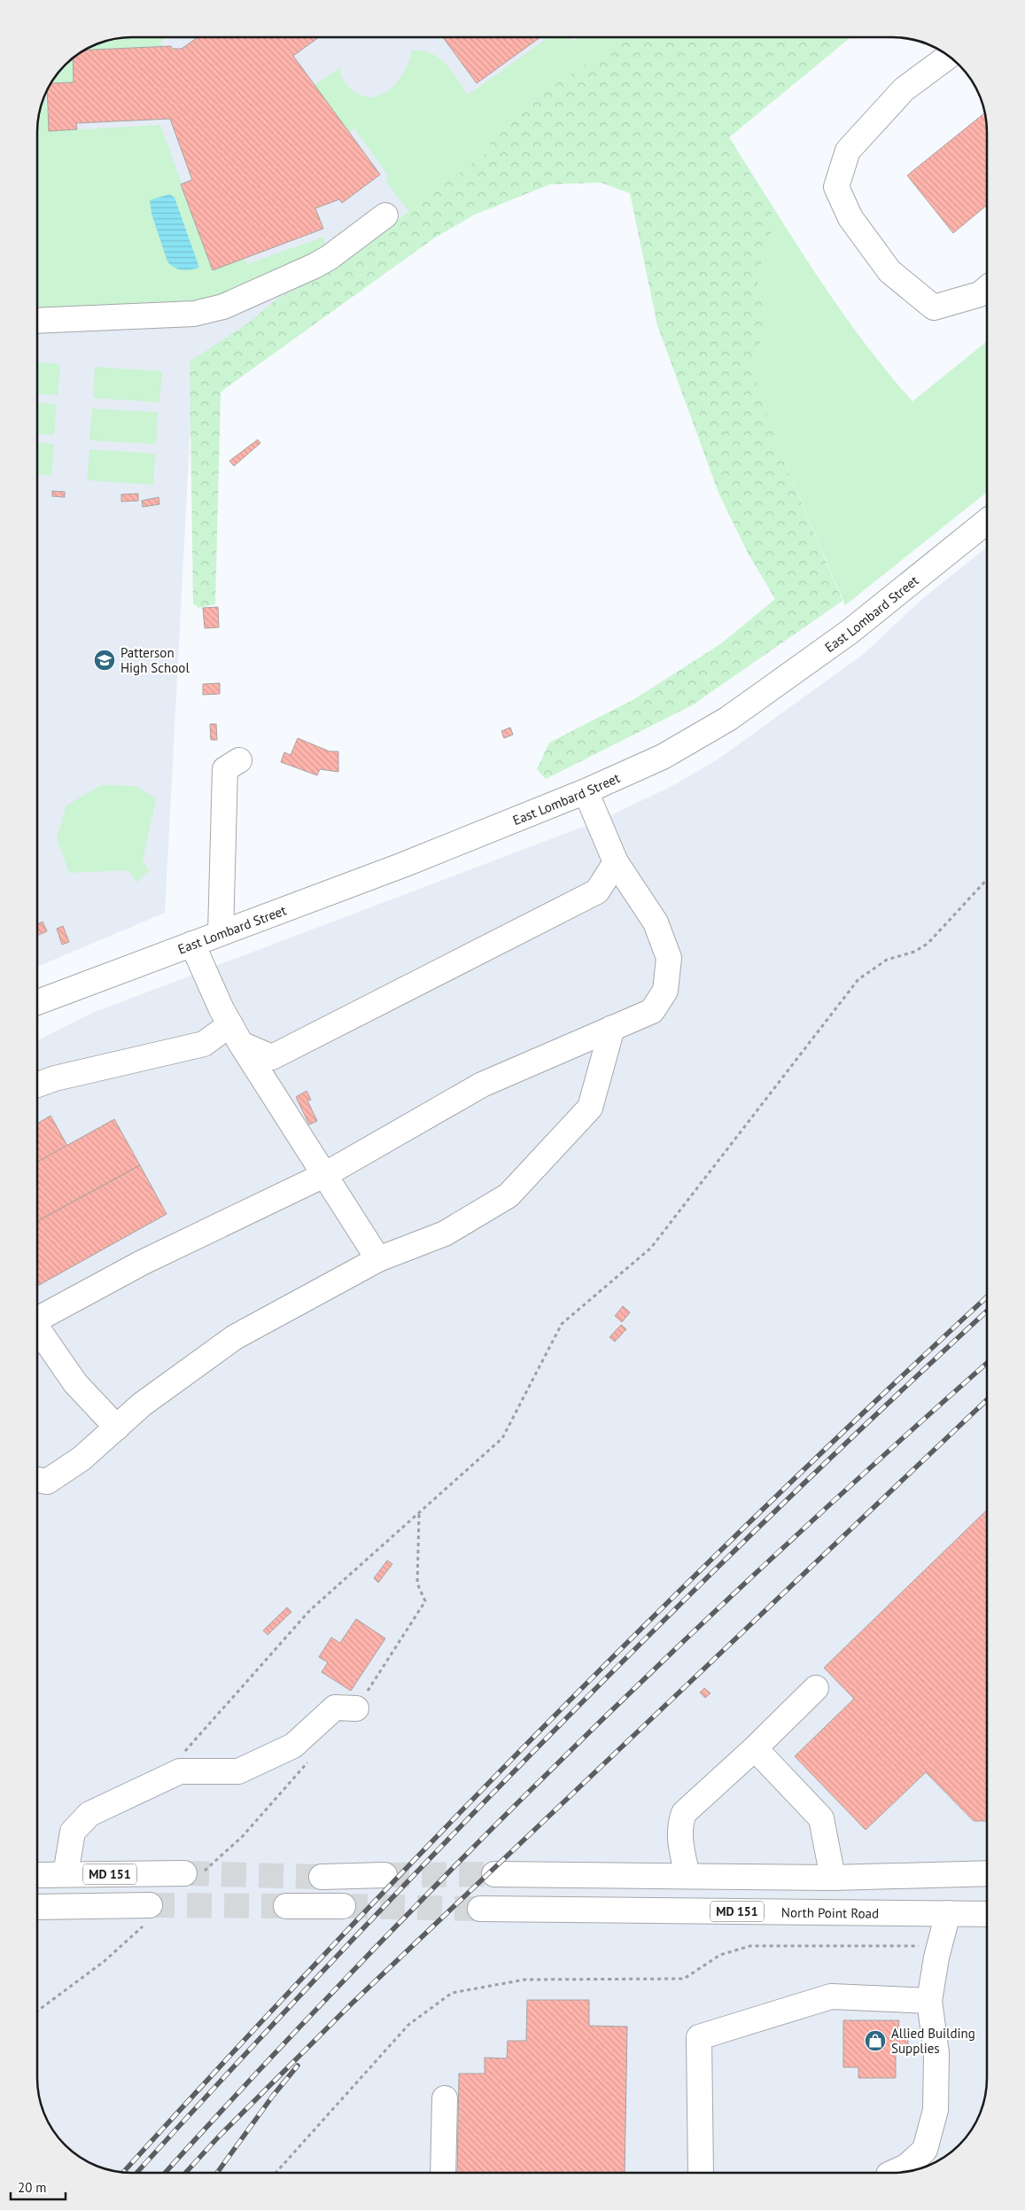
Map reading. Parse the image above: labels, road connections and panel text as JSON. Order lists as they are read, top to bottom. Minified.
{"streets":{"main road":["East Lombard Street","MD 151","North Point Road"]},"places":{"school or university":["Patterson High School"],"shop":["Allied Building Supplies"]},"scale_bar":"20 m"}
